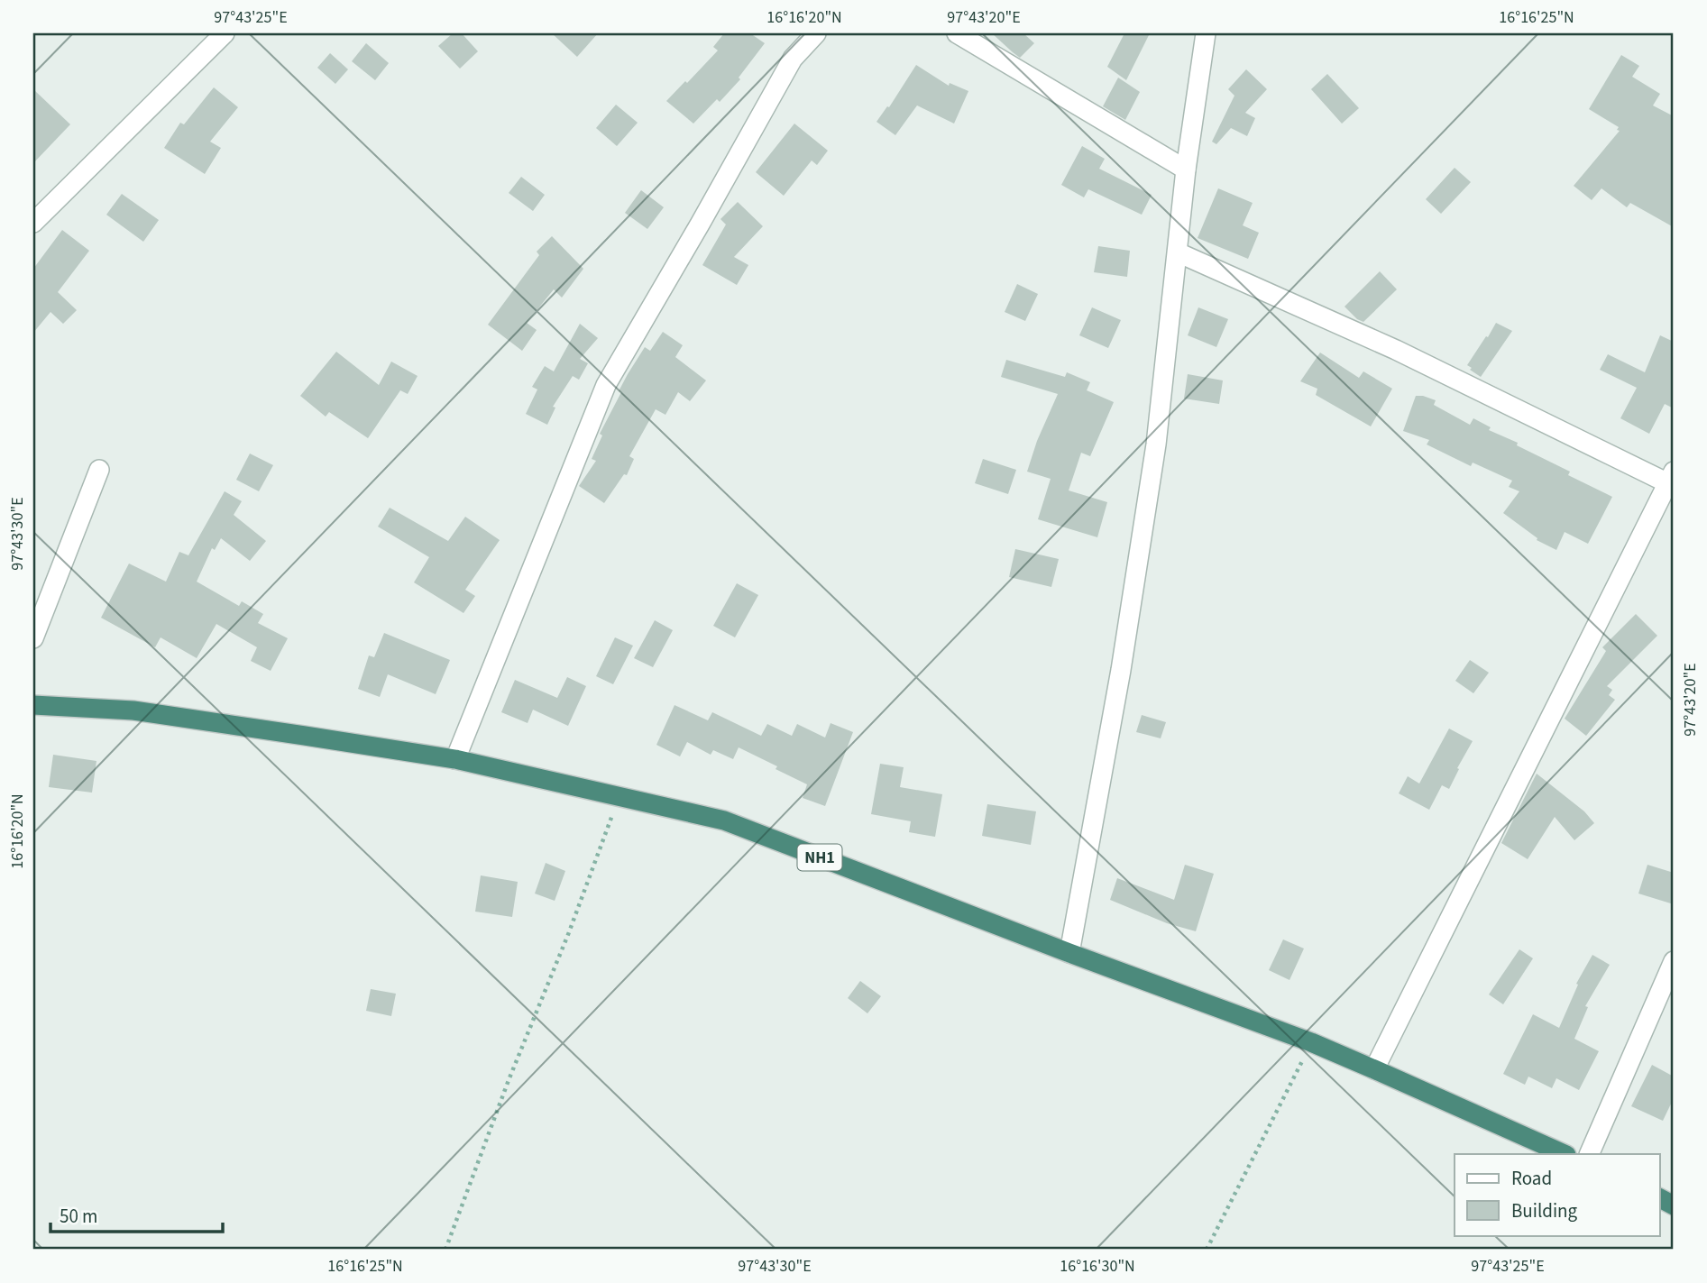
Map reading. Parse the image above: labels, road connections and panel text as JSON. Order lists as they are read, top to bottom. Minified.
{"streets":{"highway":["NH1"]},"legend":["Road","Building"],"scale_bar":"50 m","coordinates":["97°43'25\"E","16°16'20\"N","97°43'20\"E","16°16'25\"N","97°43'30\"E","16°16'30\"N"]}
